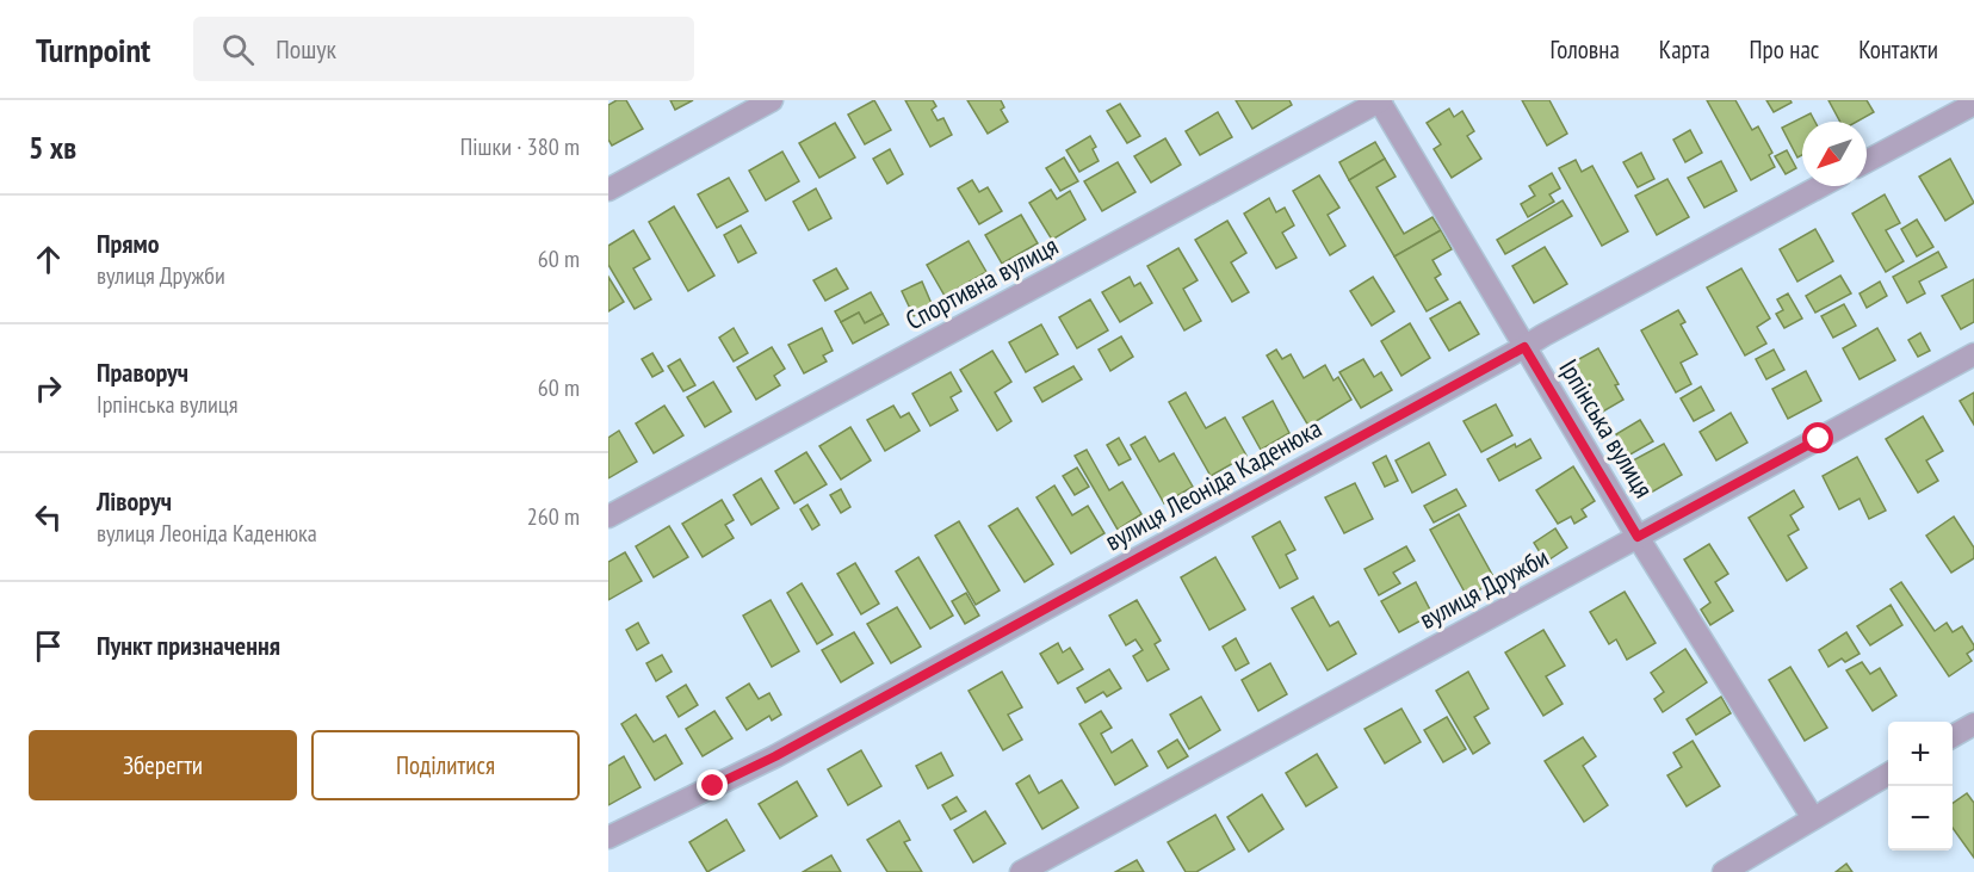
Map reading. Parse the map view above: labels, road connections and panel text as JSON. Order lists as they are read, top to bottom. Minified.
{"streets":{"street":["Спортивна вулиця","Ірпінська вулиця","вулиця Леоніда Каденюка","вулиця Дружби"]},"crossings":[["Спортивна вулиця","Ірпінська вулиця"],["Ірпінська вулиця","вулиця Леоніда Каденюка"],["Ірпінська вулиця","вулиця Дружби"]],"north":"bottom left","page":{"header":"Turnpoint","search":"Пошук","nav":["Головна","Карта","Про нас","Контакти"],"heading":["5 хв","Пішки · 380 m"],"list":[["Прямо","вулиця Дружби","60 m"],["Праворуч","Ірпінська вулиця","60 m"],["Ліворуч","вулиця Леоніда Каденюка","260 m"],"Пункт призначення"],"buttons":["Зберегти","Поділитися"],"map_buttons":["+","−"]}}
